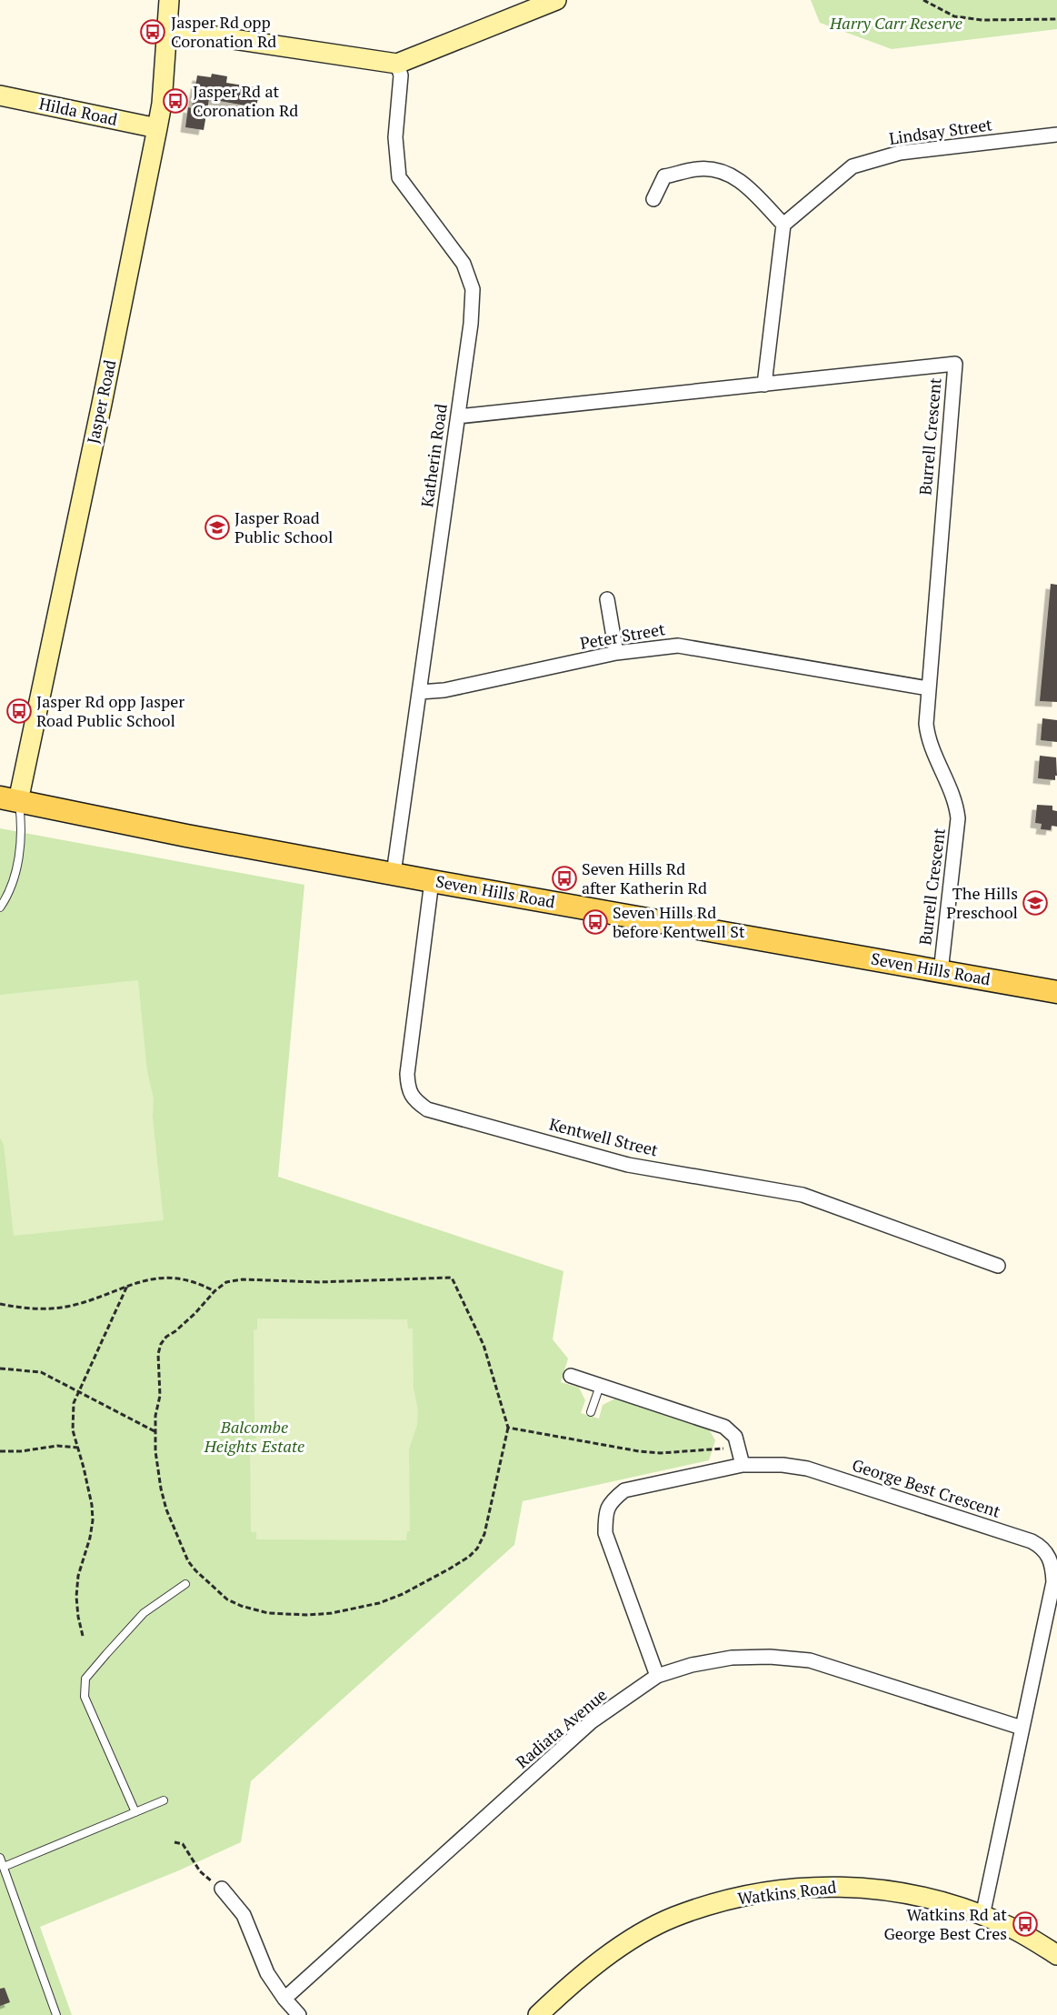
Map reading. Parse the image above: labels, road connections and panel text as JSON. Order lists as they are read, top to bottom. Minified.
{"streets":{"main road":["Seven Hills Road"],"street":["Hilda Road","Lindsay Street","Jasper Road","Burrell Crescent","Katherin Road","Peter Street","Kentwell Street","George Best Crescent","Radiata Avenue","Watkins Road"]},"crossings":[["Hilda Road","Jasper Road"],["Jasper Road","Seven Hills Road"],["Burrell Crescent","Katherin Road"],["Burrell Crescent","Peter Street"],["Burrell Crescent","Seven Hills Road"],["Katherin Road","Peter Street"],["Katherin Road","Seven Hills Road"],["Seven Hills Road","Kentwell Street"],["George Best Crescent","Radiata Avenue"],["George Best Crescent","Watkins Road"]],"parks":["Harry Carr Reserve","Balcombe Heights Estate"],"places":{"bus stop":["Jasper Rd opp Coronation Rd","Jasper Rd at Coronation Rd","Jasper Rd opp Jasper Road Public School","Seven Hills Rd after Katherin Rd","Seven Hills Rd before Kentwell St","Watkins Rd at George Best Cres"],"school or university":["Jasper Road Public School","The Hills Preschool"]}}
